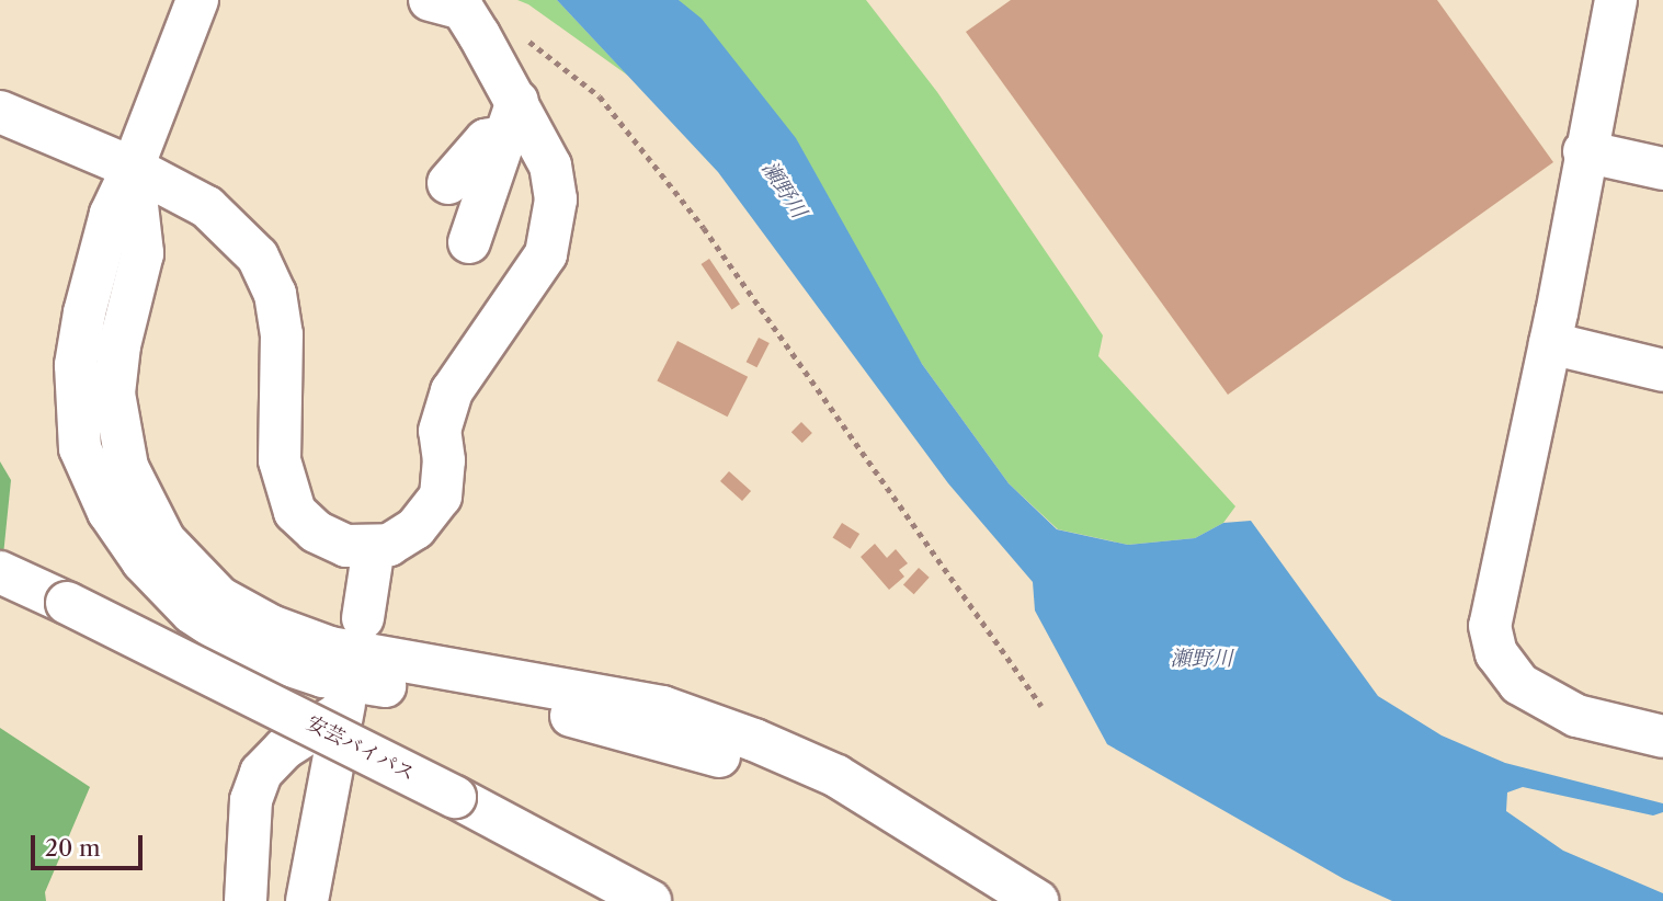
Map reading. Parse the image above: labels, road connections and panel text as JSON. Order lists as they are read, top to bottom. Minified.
{"streets":{"main road":["安芸バイパス"]},"water":["瀬野川"],"scale_bar":"20 m"}
